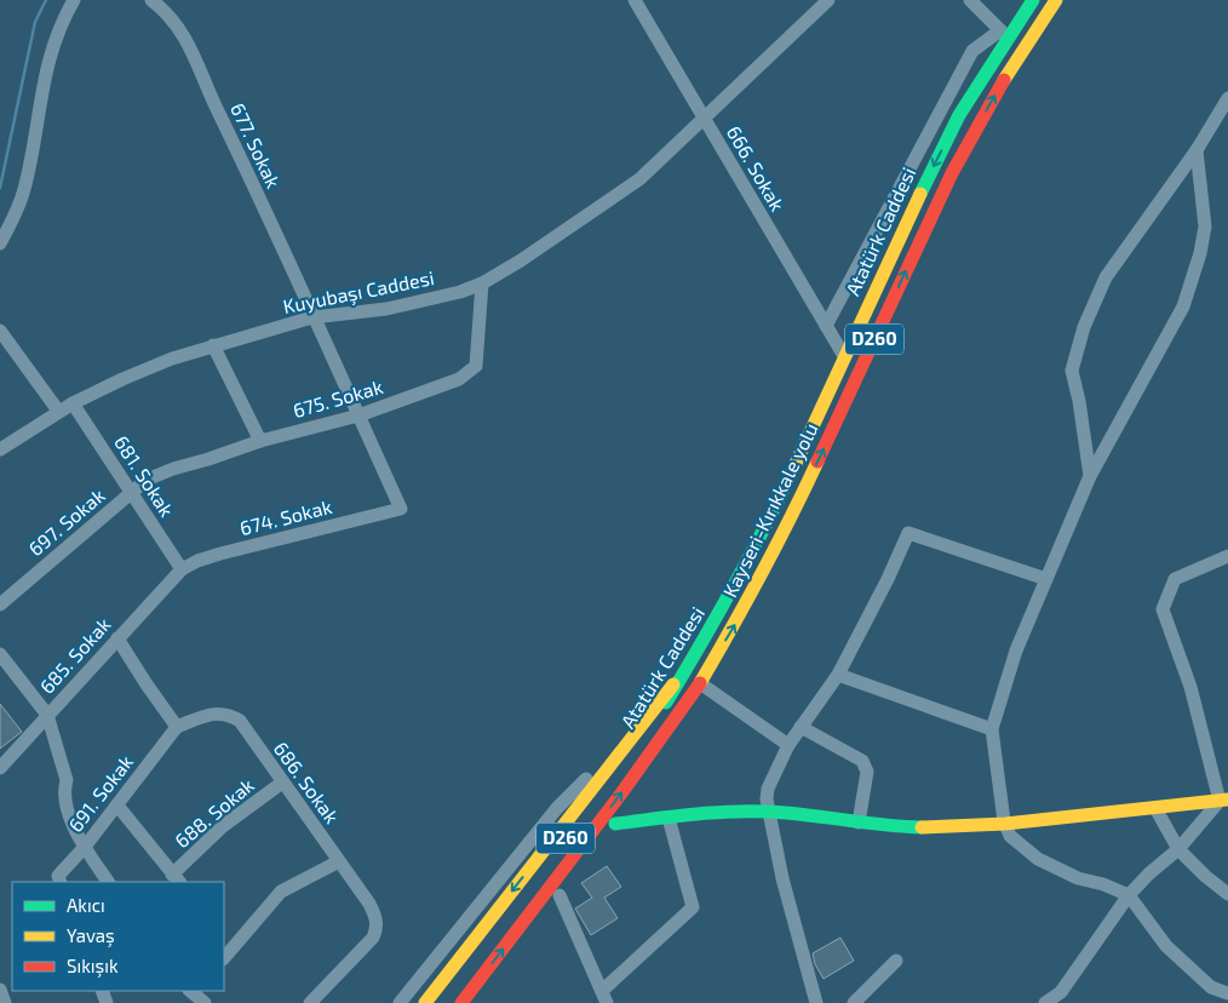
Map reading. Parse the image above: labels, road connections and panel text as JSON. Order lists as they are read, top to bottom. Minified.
{"streets":{"main road":["Atatürk Caddesi","D260","Kayseri-Kırıkkale yolu"],"street":["677. Sokak","666. Sokak","Kuyubaşı Caddesi","675. Sokak","681. Sokak","674. Sokak","697. Sokak","685. Sokak","686. Sokak","691. Sokak","688. Sokak"]},"crossings":[["677. Sokak","Kuyubaşı Caddesi"],["677. Sokak","675. Sokak"],["677. Sokak","674. Sokak"],["666. Sokak","Atatürk Caddesi"],["666. Sokak","Kuyubaşı Caddesi"],["Kuyubaşı Caddesi","675. Sokak"],["Kuyubaşı Caddesi","681. Sokak"],["675. Sokak","681. Sokak"],["675. Sokak","697. Sokak"],["681. Sokak","674. Sokak"],["681. Sokak","697. Sokak"],["681. Sokak","685. Sokak"],["674. Sokak","685. Sokak"],["686. Sokak","691. Sokak"],["686. Sokak","688. Sokak"]],"legend":["Akıcı","Yavaş","Sıkışık"]}
